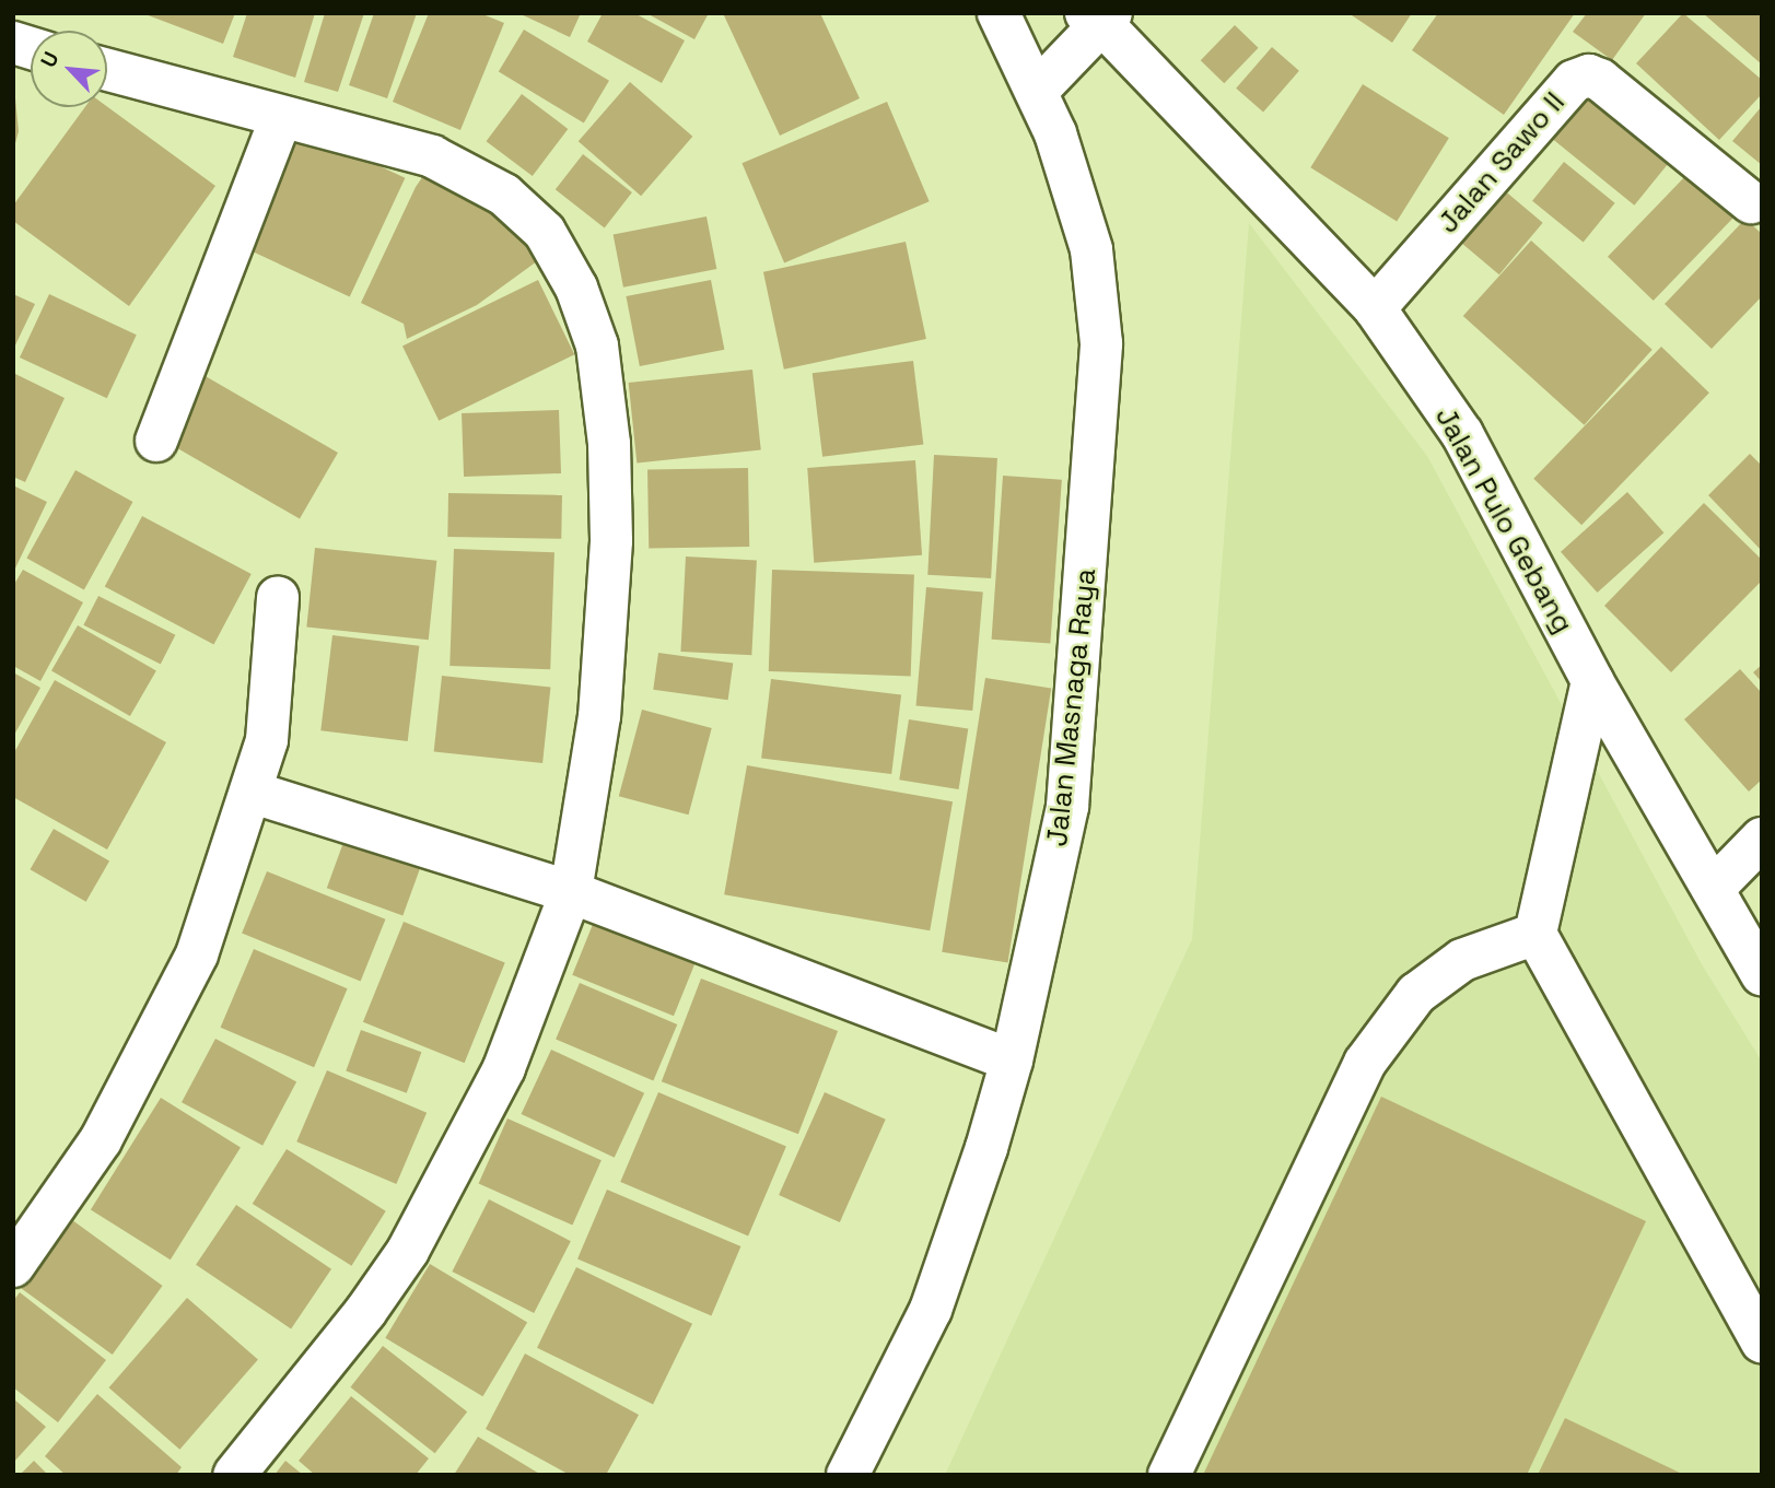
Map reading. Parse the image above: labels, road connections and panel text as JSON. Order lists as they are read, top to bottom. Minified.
{"streets":{"street":["Jalan Sawo II","Jalan Pulo Gebang","Jalan Masnaga Raya"]},"crossings":[["Jalan Sawo II","Jalan Pulo Gebang"]],"north":"top left"}
